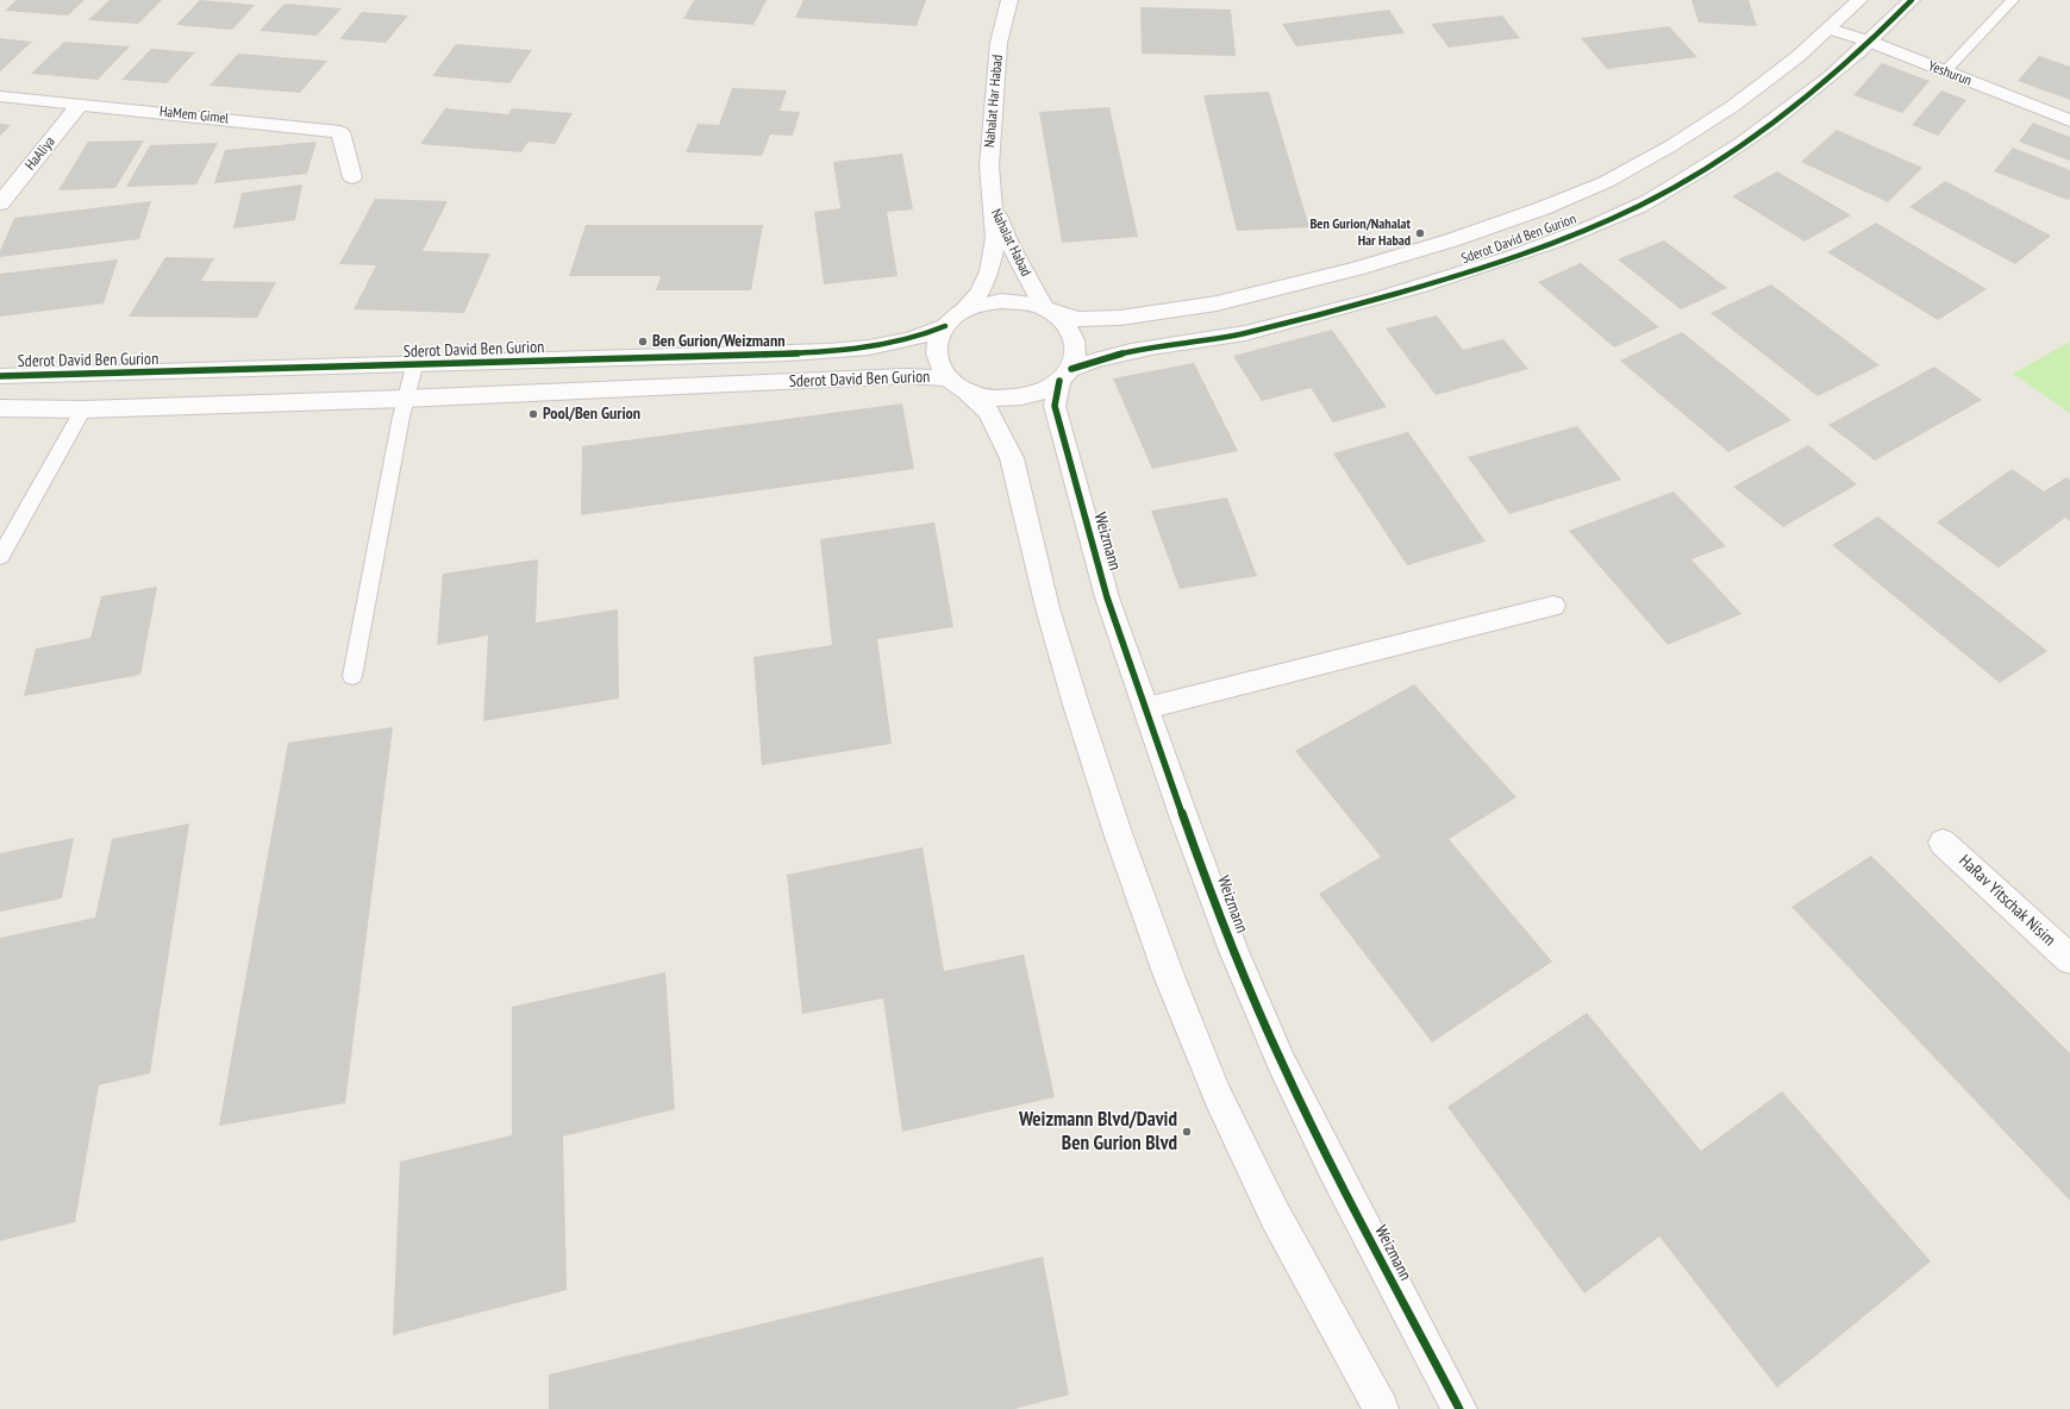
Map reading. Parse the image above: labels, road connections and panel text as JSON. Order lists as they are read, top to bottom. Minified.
{"streets":{"street":["Yeshurun","Nahalat Har Habad","HaMem Gimel","HaAliya","Sderot David Ben Gurion","Nahalat Habad","Weizmann","HaRav Yitschak Nisim"]},"crossings":[["Yeshurun","Sderot David Ben Gurion"],["Nahalat Har Habad","Nahalat Habad"],["HaMem Gimel","HaAliya"],["Sderot David Ben Gurion","Nahalat Habad"],["Sderot David Ben Gurion","Weizmann"],["Nahalat Habad","Weizmann"]],"places":["Ben Gurion/Nahalat Har Habad","Ben Gurion/Weizmann","Pool/Ben Gurion","Weizmann Blvd/David Ben Gurion Blvd"]}
